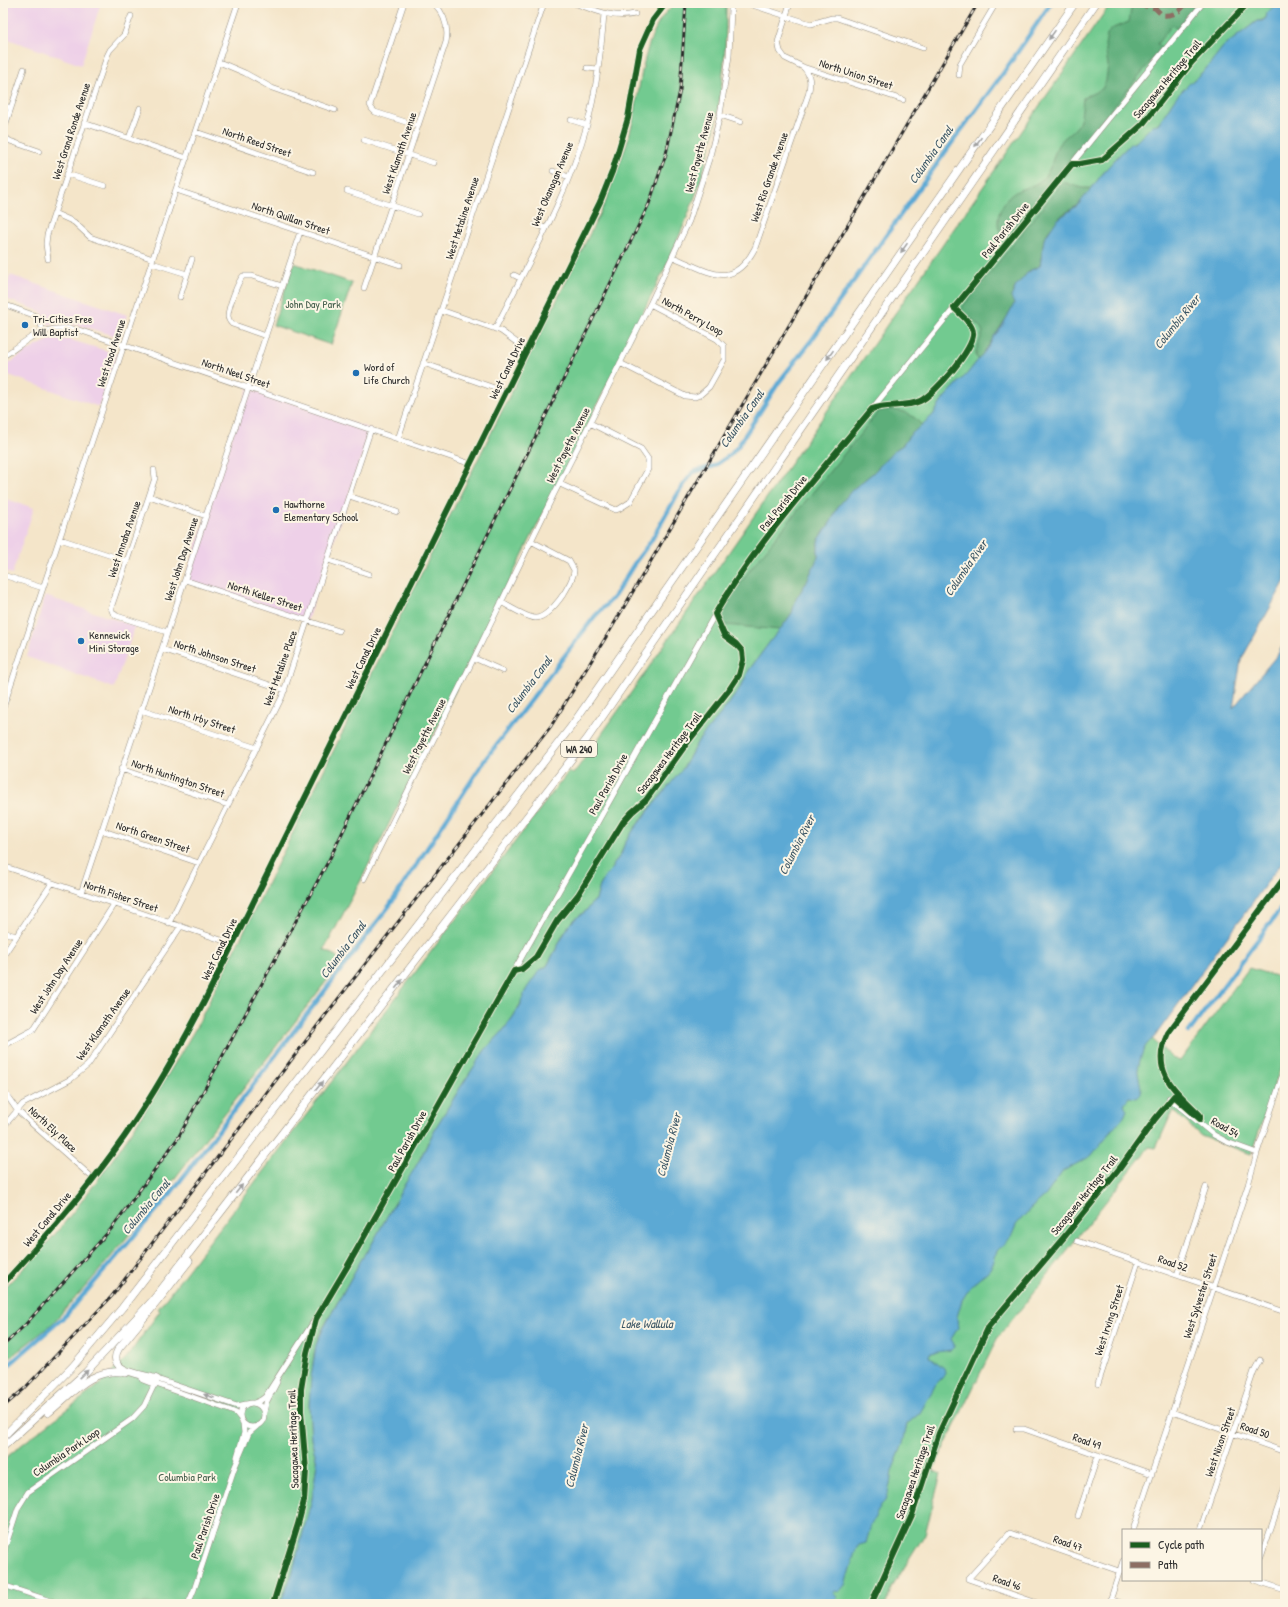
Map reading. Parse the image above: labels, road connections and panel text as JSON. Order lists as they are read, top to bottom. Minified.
{"streets":{"highway":["WA 240"],"street":["North Union Street","West Grand Ronde Avenue","North Reed Street","West Payette Avenue","West Klamath Avenue","West Rio Grande Avenue","West Okanogan Avenue","North Quillan Street","West Metaline Avenue","Paul Parish Drive","North Perry Loop","West Hood Avenue","West Canal Drive","North Neel Street","West Imnaha Avenue","West John Day Avenue","North Keller Street","North Johnson Street","West Metaline Place","North Irby Street","North Huntington Street","North Green Street","North Fisher Street","Road 54","North Ely Place","Road 52","West Sylvester Street","West Irving Street","Road 50","Road 49","West Nixon Street","Columbia Park Loop","Road 47","Road 46"],"cycle path":["Sacagawea Heritage Trail"]},"crossings":[["North Union Street","West Rio Grande Avenue"],["North Reed Street","West Hood Avenue"],["West Payette Avenue","West Rio Grande Avenue"],["West Payette Avenue","North Perry Loop"],["West Klamath Avenue","North Quillan Street"],["West Klamath Avenue","North Fisher Street"],["West Klamath Avenue","North Ely Place"],["North Quillan Street","West Hood Avenue"],["North Quillan Street","West John Day Avenue"],["West Metaline Avenue","North Neel Street"],["West Hood Avenue","North Neel Street"],["West Canal Drive","North Neel Street"],["West Canal Drive","North Fisher Street"],["West Canal Drive","North Ely Place"],["North Neel Street","West John Day Avenue"],["North Neel Street","West Metaline Place"],["West Imnaha Avenue","North Johnson Street"],["West John Day Avenue","North Keller Street"],["West John Day Avenue","North Johnson Street"],["West John Day Avenue","North Irby Street"],["West John Day Avenue","North Huntington Street"],["West John Day Avenue","North Green Street"],["West John Day Avenue","North Fisher Street"],["North Keller Street","West Metaline Place"],["North Johnson Street","West Metaline Place"],["West Metaline Place","North Irby Street"],["West Metaline Place","North Huntington Street"],["West Metaline Place","North Green Street"],["West Metaline Place","North Fisher Street"],["Road 54","West Sylvester Street"],["Road 52","West Sylvester Street"],["Road 52","West Irving Street"],["West Sylvester Street","Road 50"],["West Sylvester Street","Road 49"],["Road 50","West Nixon Street"],["Road 47","Road 46"]],"water":["Columbia Canal","Columbia River","Lake Wallula"],"parks":["John Day Park","Columbia Park"],"places":["Tri-Cities Free Will Baptist","Word of Life Church","Hawthorne Elementary School","Kennewick Mini Storage"],"legend":["Cycle path","Path"]}
